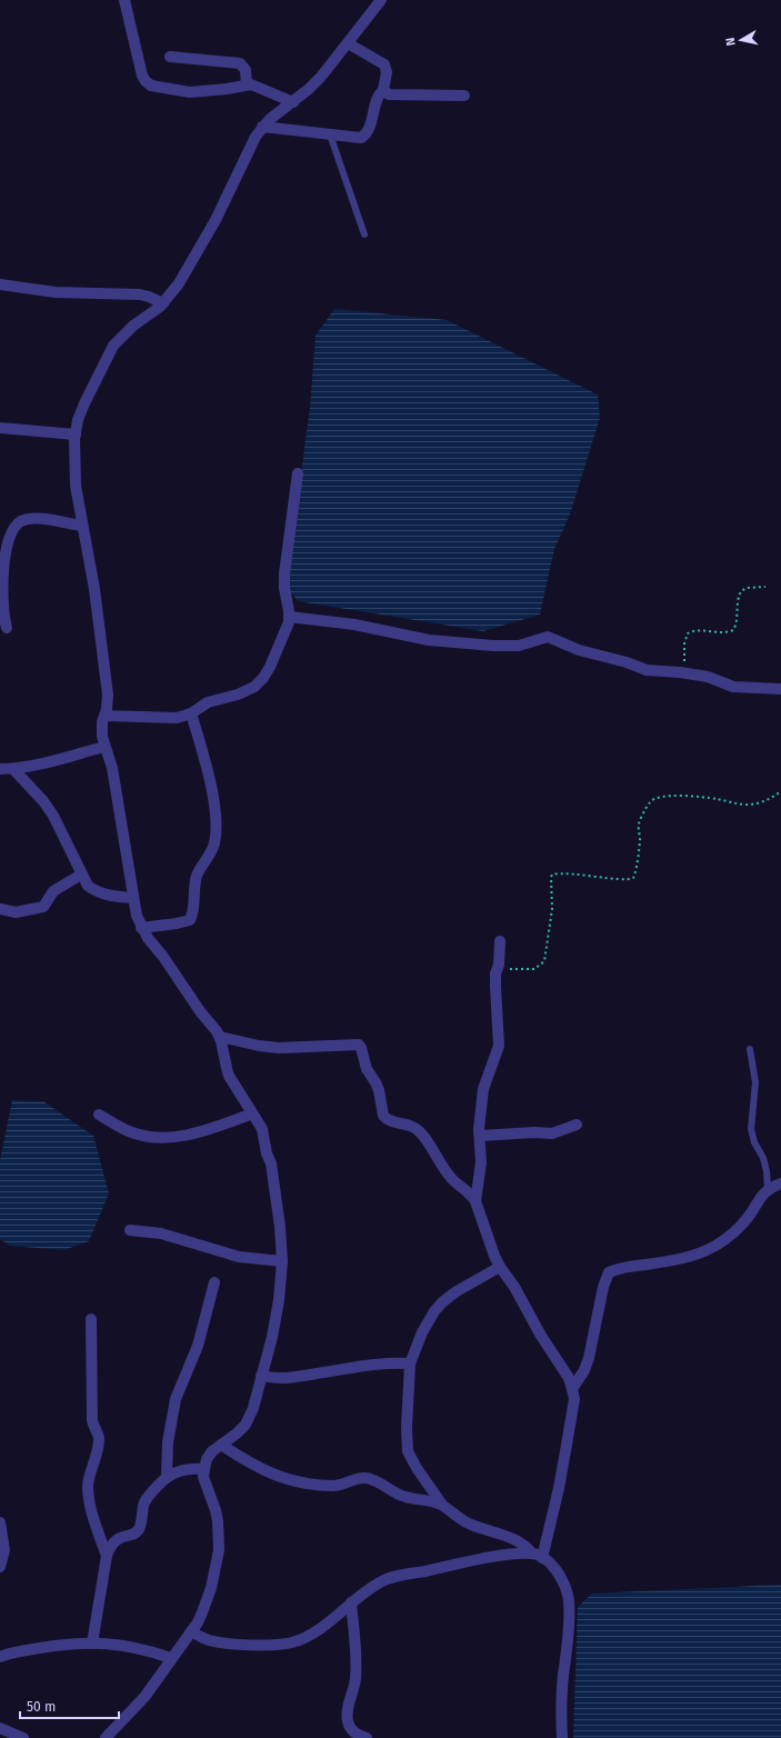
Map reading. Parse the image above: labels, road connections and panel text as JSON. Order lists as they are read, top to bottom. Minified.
{"scale_bar":"50 m","north":"left"}
